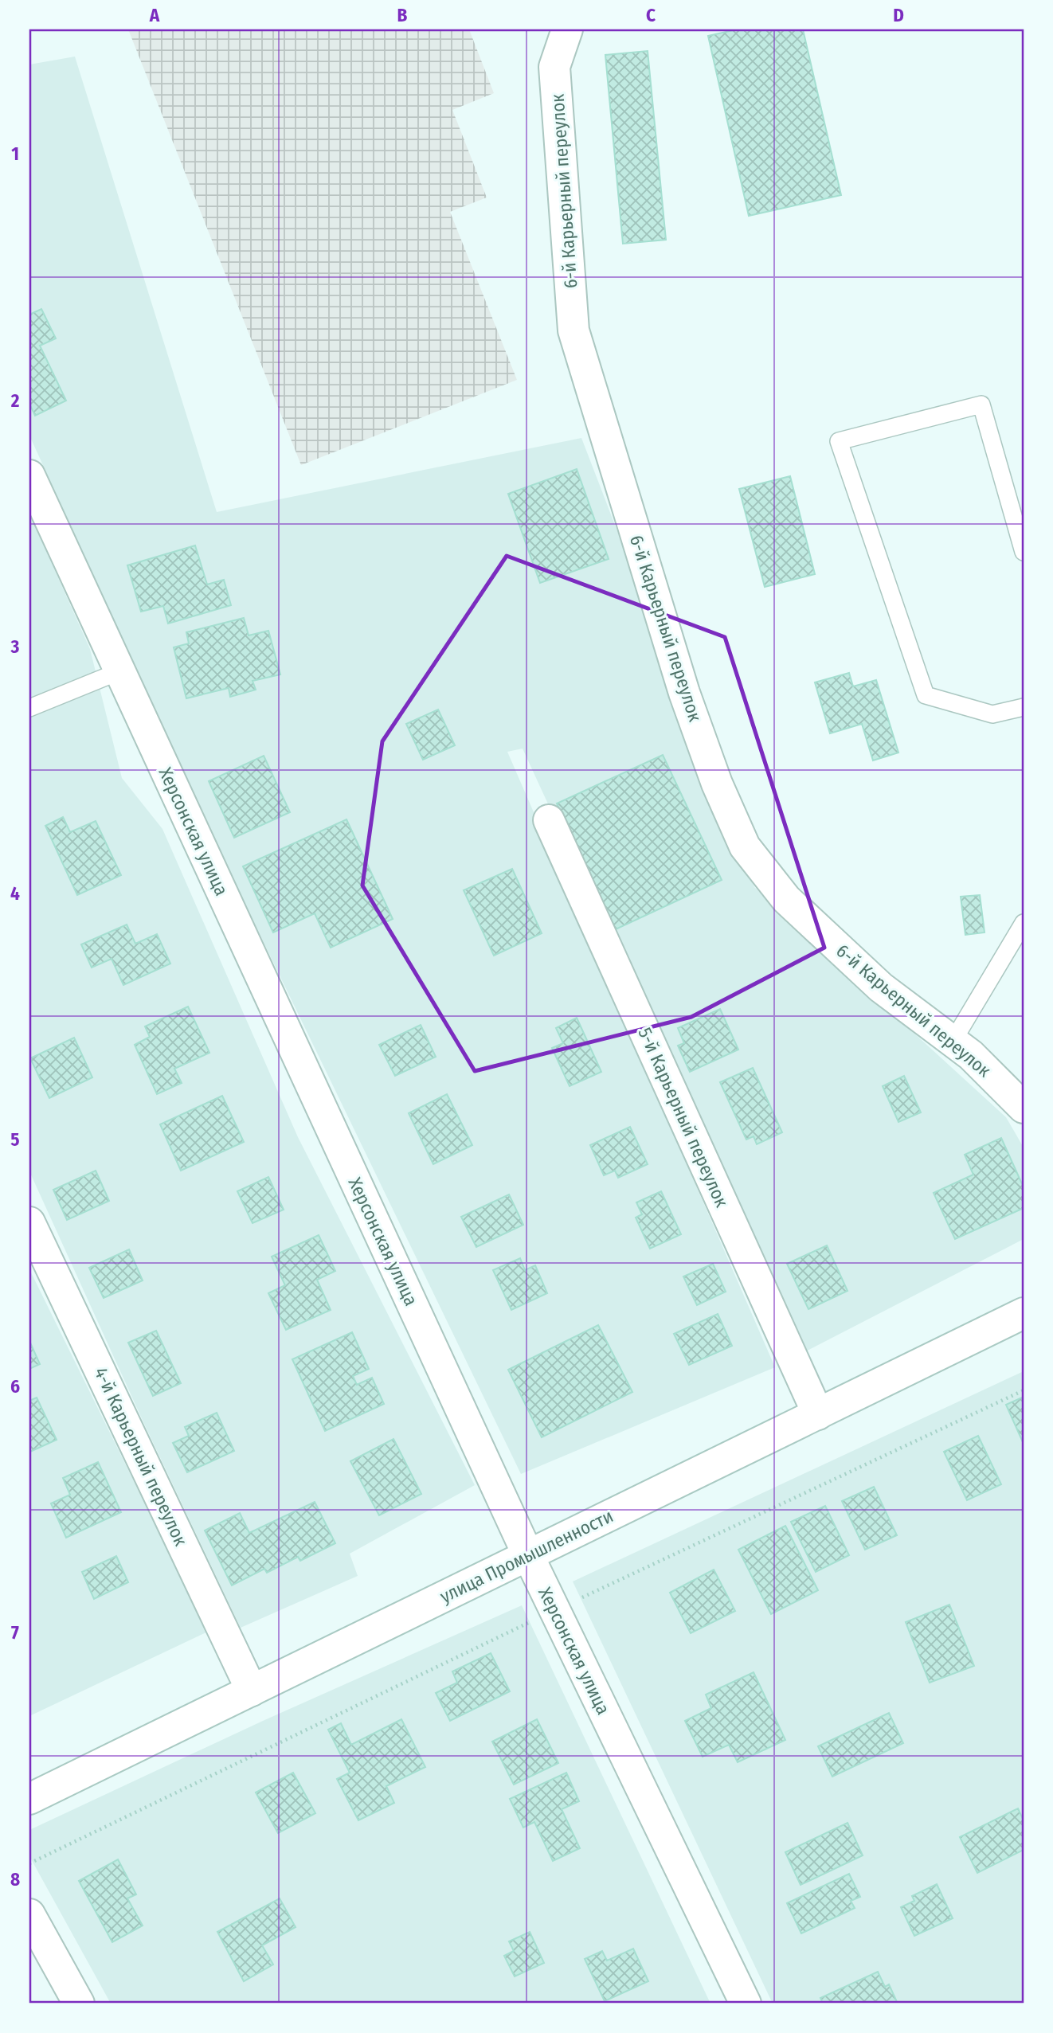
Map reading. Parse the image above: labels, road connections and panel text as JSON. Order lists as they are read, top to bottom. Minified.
{"streets":{"street":["6-й Карьерный переулок","Херсонская улица","5-й Карьерный переулок","4-й Карьерный переулок","улица Промышленности"]},"crossings":[["Херсонская улица","улица Промышленности"],["5-й Карьерный переулок","улица Промышленности"],["4-й Карьерный переулок","улица Промышленности"]],"grid":{"columns":["A","B","C","D"],"rows":["1","2","3","4","5","6","7","8"]}}
